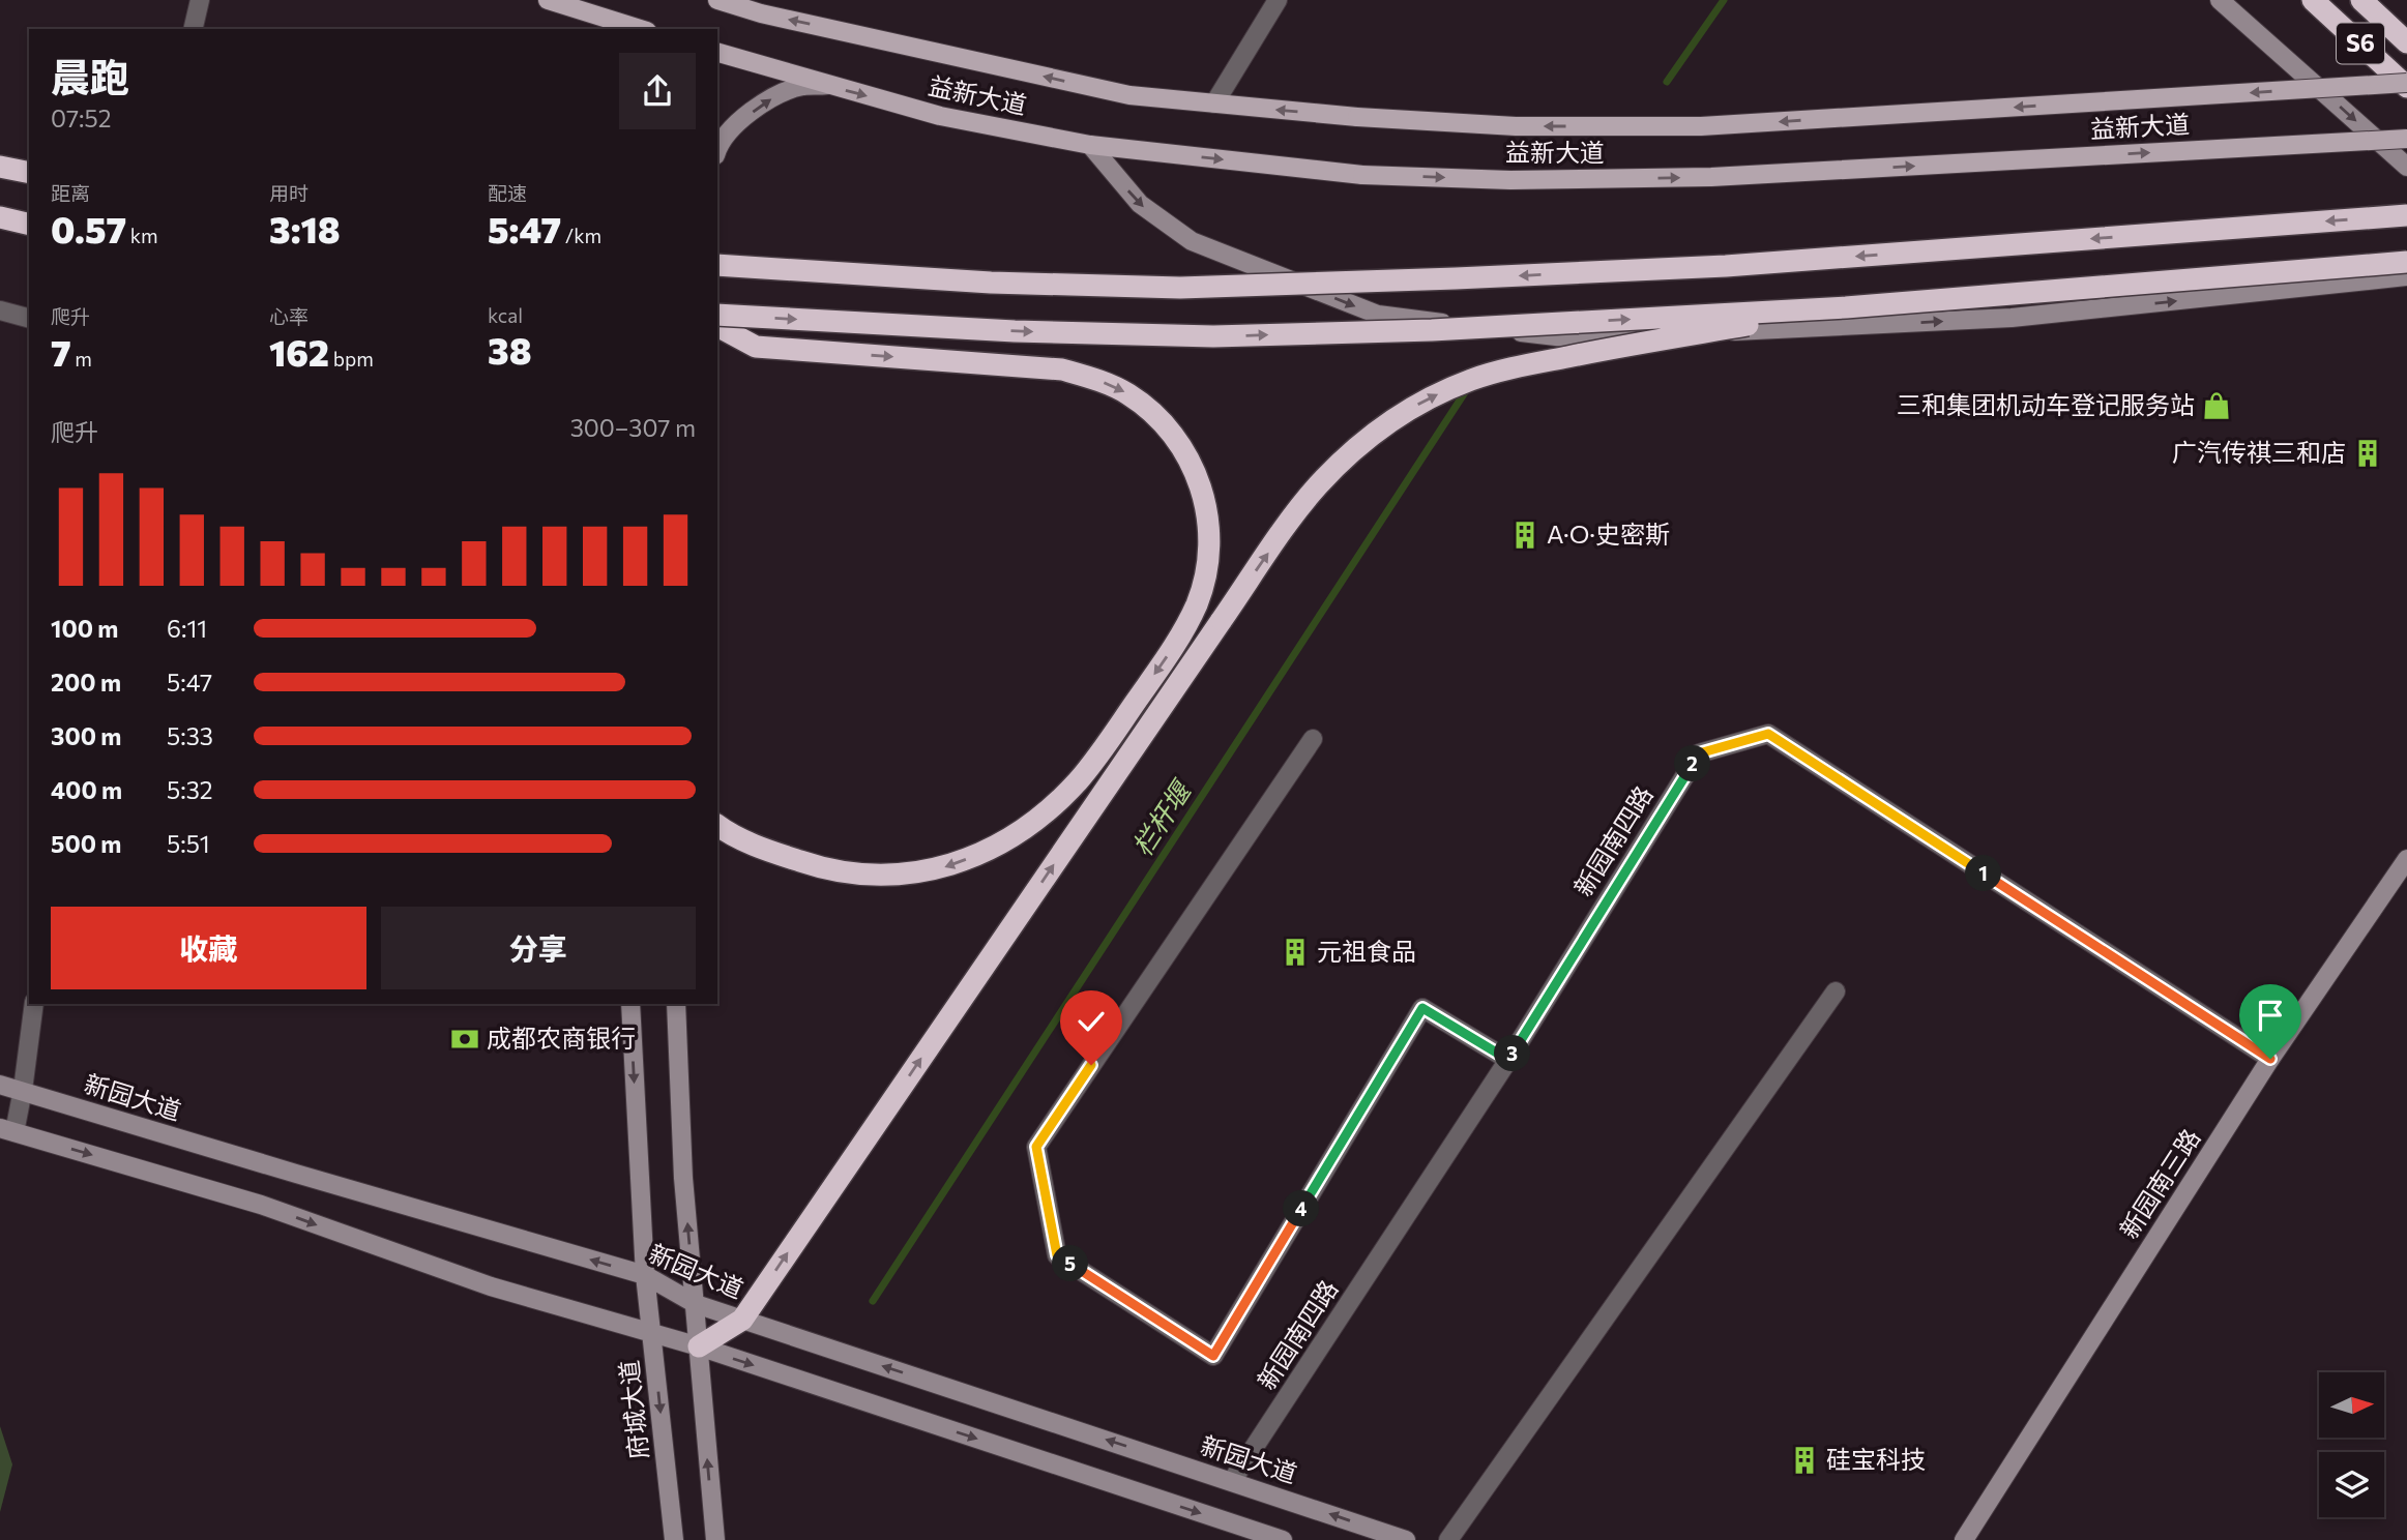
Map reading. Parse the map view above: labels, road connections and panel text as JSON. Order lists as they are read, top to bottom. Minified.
{"streets":{"highway":["S6"],"main road":["益新大道"],"street":["新园南四路","新园大道","新园南三路","府城大道"]},"crossings":[["S6","益新大道"],["新园南四路","新园大道"],["新园南四路","新园南三路"],["新园大道","府城大道"]],"water":["栏杆堰"],"places":{"shop":["三和集团机动车登记服务站"],"building":["广汽传祺三和店","A·O·史密斯","元祖食品","硅宝科技"],"bank":["成都农商银行"]},"north":"right","page":{"heading":["晨跑","07:52"],"stats":[["距离","0.57 km"],["用时","3:18"],["配速","5:47 /km"],["爬升","7 m"],["心率","162 bpm"],["kcal","38"]],"chart":["爬升","300–307 m"],"list":[{"name":"100 m","note":"6:11"},{"name":"200 m","note":"5:47"},{"name":"300 m","note":"5:33"},{"name":"400 m","note":"5:32"},{"name":"500 m","note":"5:51"}],"pins":["2","1","3","4","5"],"buttons":["收藏","分享"]}}
